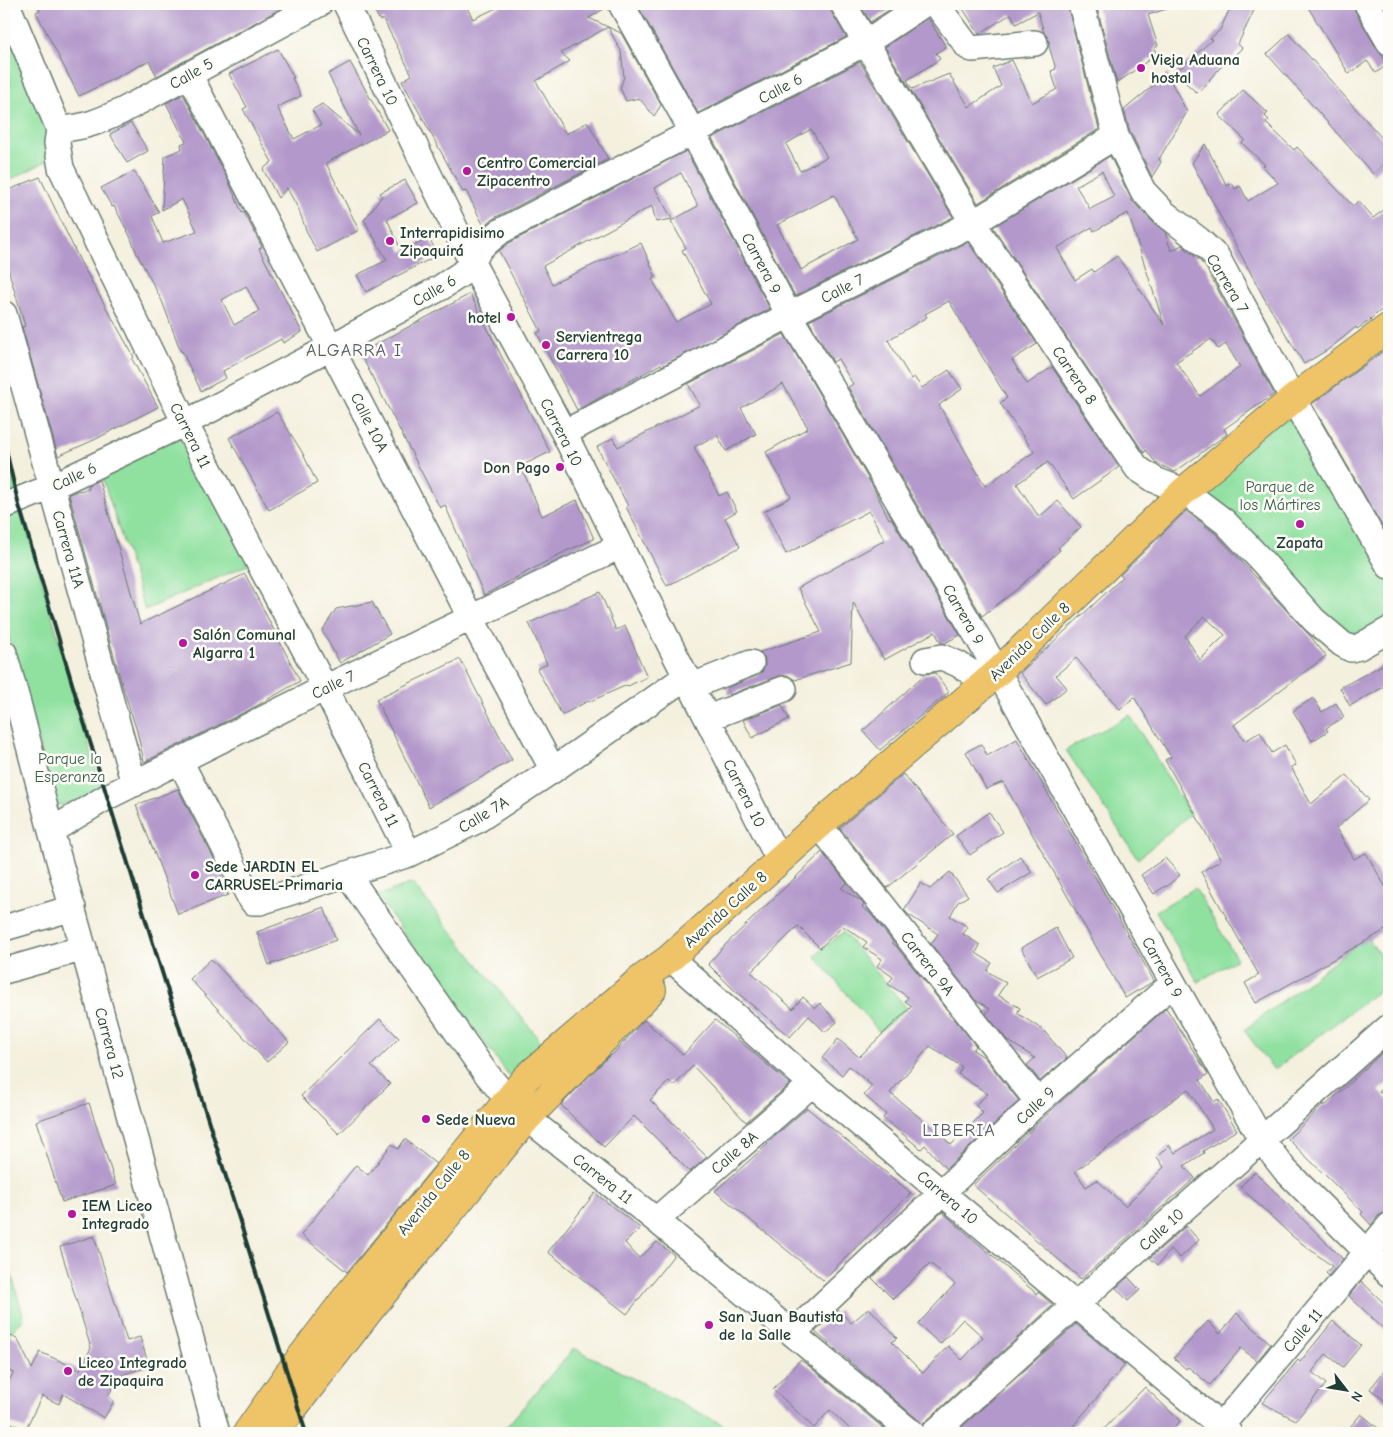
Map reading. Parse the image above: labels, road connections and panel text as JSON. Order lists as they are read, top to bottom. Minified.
{"streets":{"main road":["Avenida Calle 8"],"street":["Carrera 10","Calle 5","Calle 6","Carrera 9","Carrera 7","Calle 7","Carrera 8","Calle 10A","Carrera 11","Carrera 11A","Calle 7A","Carrera 9A","Carrera 12","Calle 9","Calle 8A","Calle 10","Calle 11"]},"crossings":[["Carrera 10","Calle 6"],["Carrera 10","Calle 7"],["Carrera 10","Avenida Calle 8"],["Carrera 10","Calle 7A"],["Carrera 10","Calle 9"],["Carrera 10","Calle 8A"],["Carrera 10","Calle 10"],["Carrera 10","Calle 11"],["Calle 5","Calle 10A"],["Calle 5","Carrera 11"],["Calle 6","Carrera 9"],["Calle 6","Carrera 8"],["Calle 6","Calle 10A"],["Calle 6","Carrera 11"],["Calle 6","Carrera 11A"],["Carrera 9","Calle 7"],["Carrera 9","Avenida Calle 8"],["Carrera 9","Calle 9"],["Carrera 9","Calle 10"],["Carrera 9","Calle 11"],["Carrera 7","Calle 7"],["Carrera 7","Avenida Calle 8"],["Calle 7","Carrera 8"],["Calle 7","Calle 10A"],["Calle 7","Carrera 11"],["Calle 7","Carrera 11A"],["Calle 7","Calle 7A"],["Calle 7","Carrera 12"],["Carrera 8","Avenida Calle 8"],["Calle 10A","Calle 7A"],["Carrera 11","Avenida Calle 8"],["Carrera 11","Calle 7A"],["Carrera 11","Calle 9"],["Carrera 11","Calle 8A"],["Avenida Calle 8","Carrera 9A"],["Carrera 9A","Calle 9"]],"districts":["ALGARRA I","LIBERIA"],"parks":["Parque de los Mártires","Parque la Esperanza"],"places":["Vieja Aduana hostal","Centro Comercial Zipacentro","Interrapidisimo Zipaquirá","hotel","Servientrega Carrera 10","Don Pago","Zapata","Salón Comunal Algarra 1","Sede JARDIN EL CARRUSEL-Primaria","Sede Nueva","IEM Liceo Integrado","San Juan Bautista de la Salle","Liceo Integrado de Zipaquira"],"north":"bottom right"}
